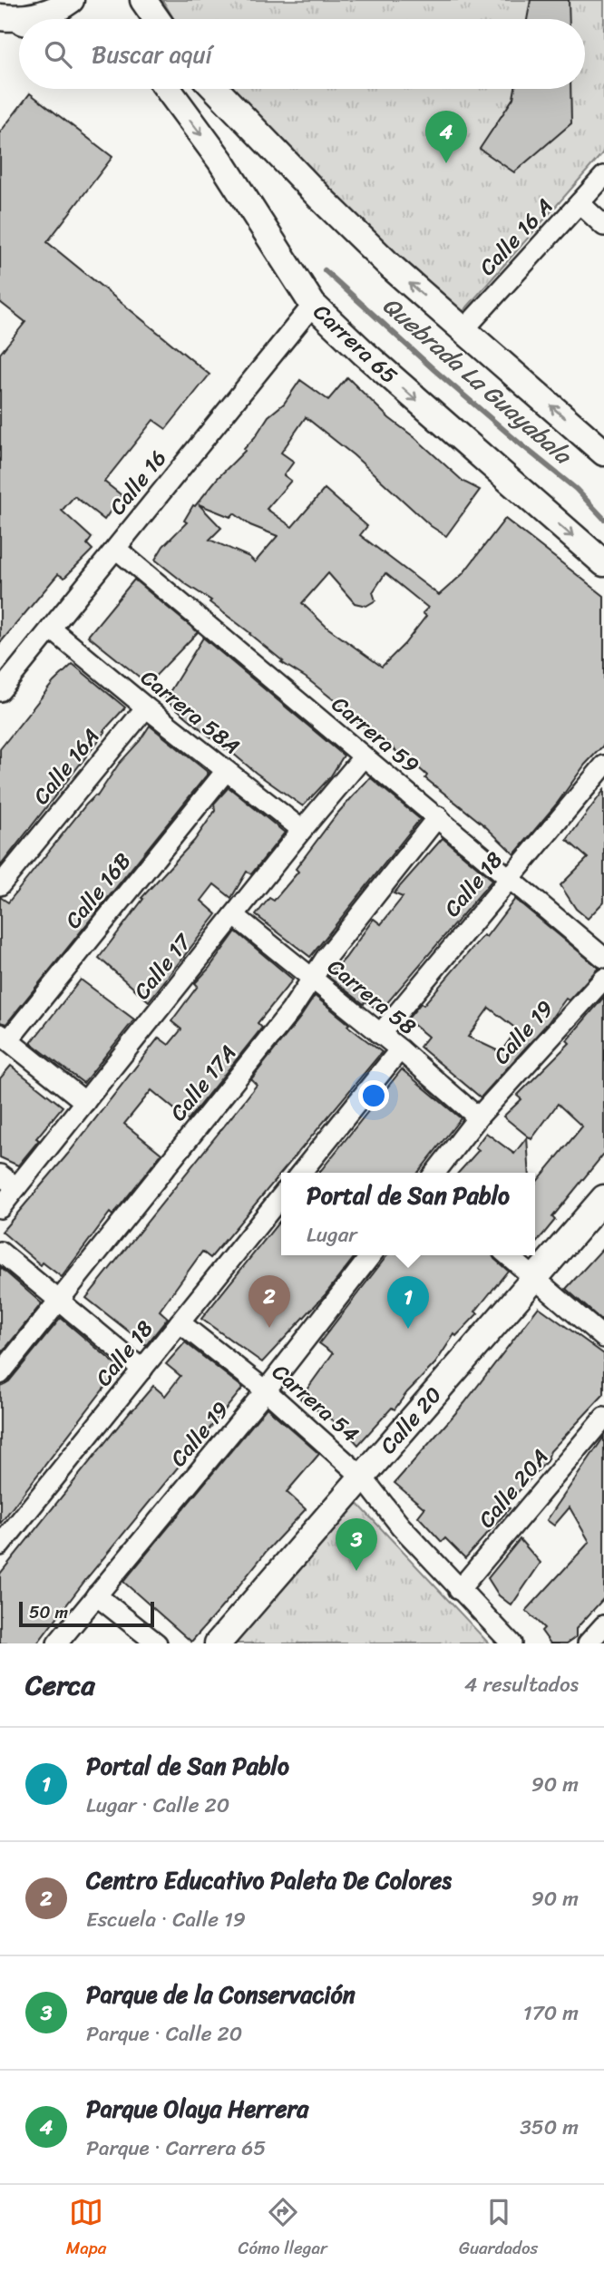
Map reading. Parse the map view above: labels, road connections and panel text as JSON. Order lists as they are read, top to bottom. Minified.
{"streets":{"main road":["Carrera 65","Calle 20"],"street":["Calle 16 A","Calle 16","Carrera 58A","Carrera 59","Calle 16A","Calle 18","Calle 16B","Calle 17","Carrera 58","Calle 19","Calle 17A","Carrera 54","Calle 20A"]},"crossings":[["Carrera 65","Calle 16"],["Calle 16","Carrera 58A"],["Calle 16","Carrera 59"],["Carrera 58A","Calle 16A"],["Carrera 58A","Calle 16B"],["Carrera 58A","Calle 17"],["Carrera 59","Calle 18"],["Carrera 59","Calle 17"],["Carrera 59","Calle 17A"],["Calle 18","Carrera 58"],["Calle 18","Carrera 54"],["Calle 17","Carrera 58"],["Carrera 58","Calle 19"],["Carrera 58","Calle 17A"],["Calle 19","Carrera 54"],["Carrera 54","Calle 20"],["Carrera 54","Calle 20A"]],"water":["Quebrada La Guayabala"],"scale_bar":"50 m","page":{"search":"Buscar aquí","pins":["4","2","1","3"],"popup":["Portal de San Pablo","Lugar"],"scale":"50 m","heading":["Cerca","4 resultados"],"list":[{"mark":"1","name":"Portal de San Pablo","note":"Lugar · Calle 20","value":"90 m"},{"mark":"2","name":"Centro Educativo Paleta De Colores","note":"Escuela · Calle 19","value":"90 m"},{"mark":"3","name":"Parque de la Conservación","note":"Parque · Calle 20","value":"170 m"},{"mark":"4","name":"Parque Olaya Herrera","note":"Parque · Carrera 65","value":"350 m"}],"nav":["Mapa","Cómo llegar","Guardados"]}}
